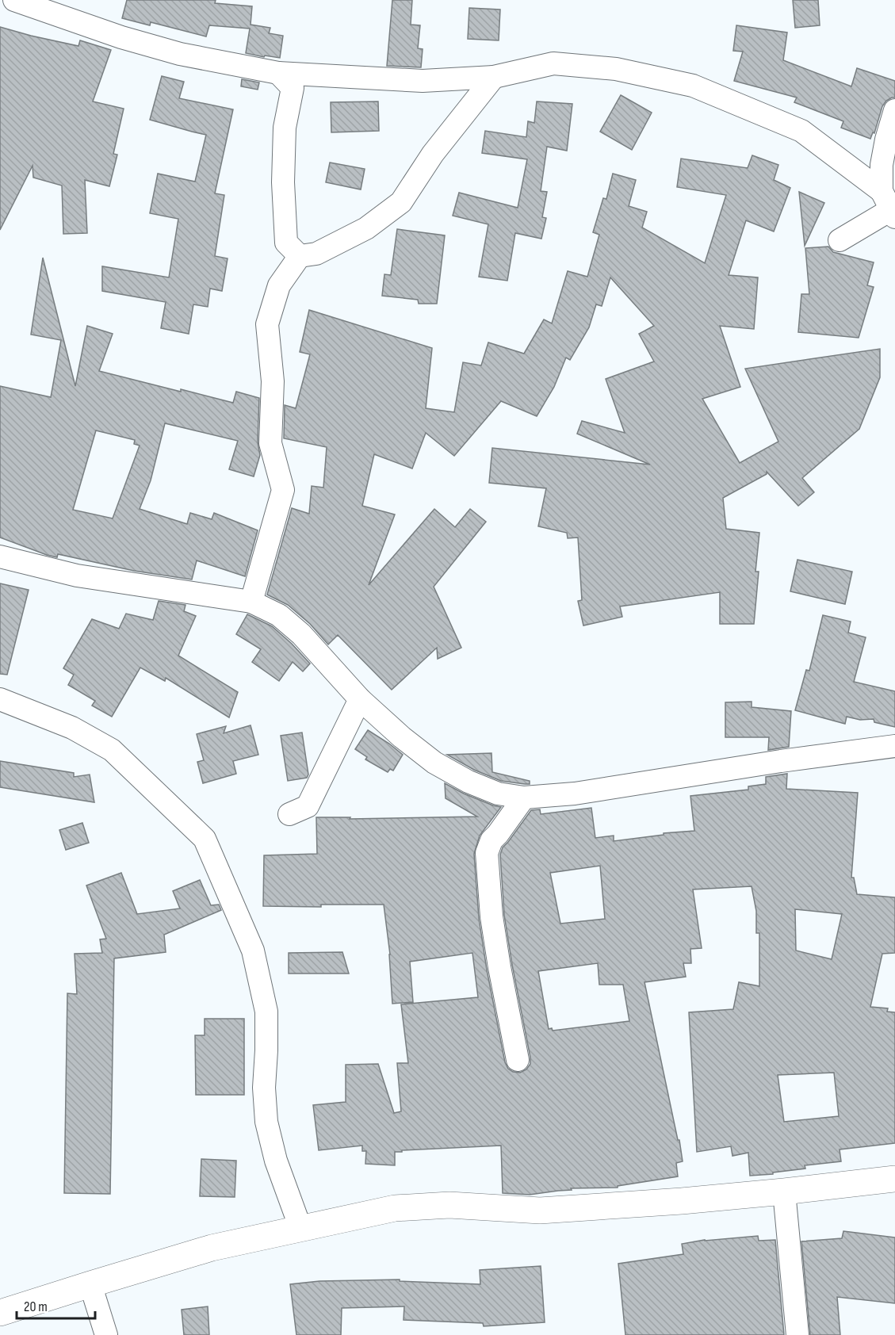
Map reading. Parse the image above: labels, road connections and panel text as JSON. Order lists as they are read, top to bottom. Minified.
{"scale_bar":"20 m"}
